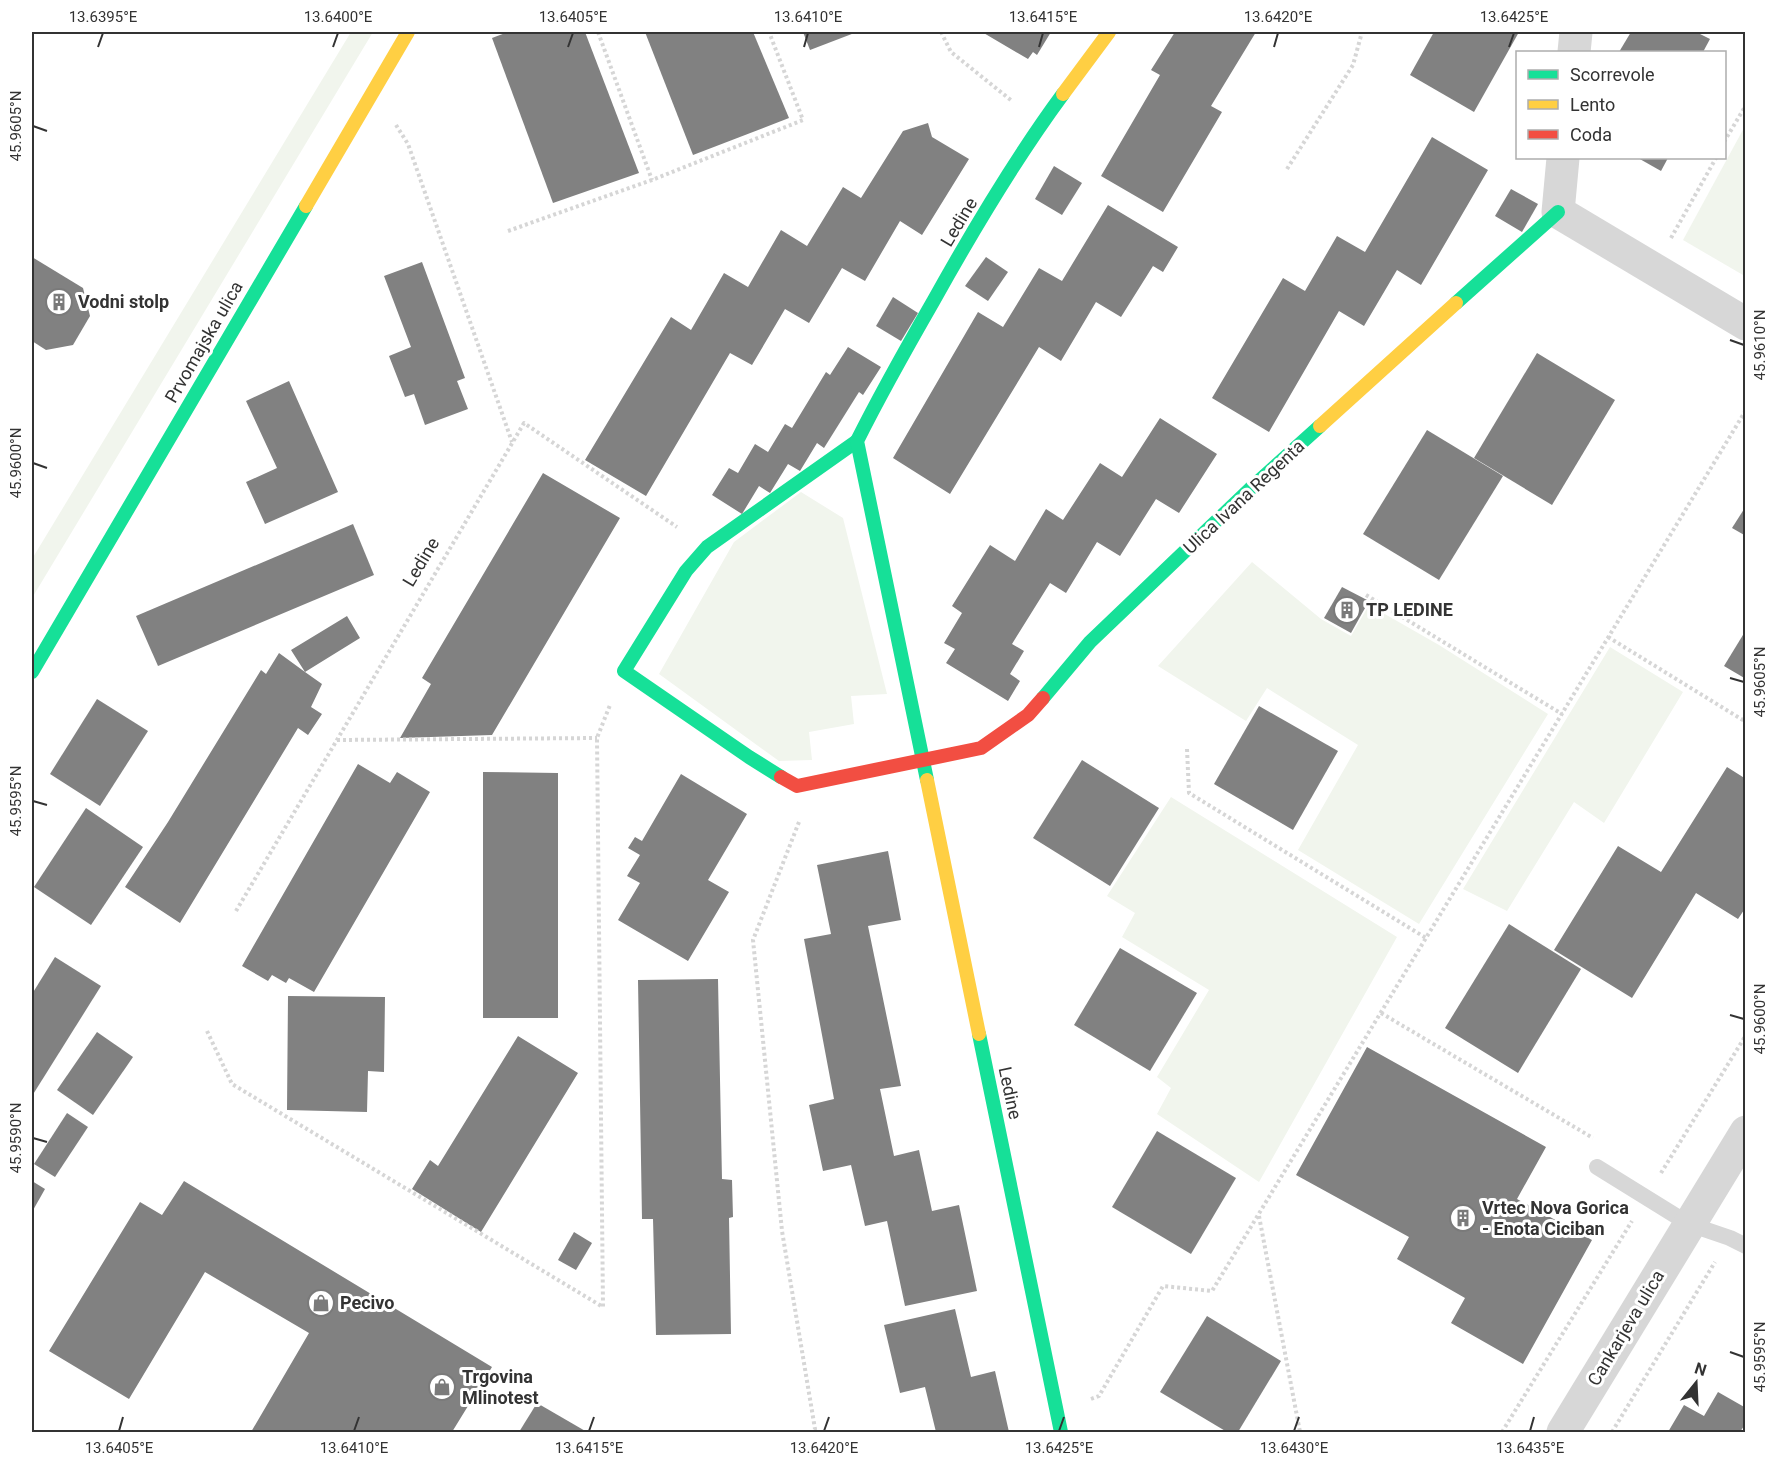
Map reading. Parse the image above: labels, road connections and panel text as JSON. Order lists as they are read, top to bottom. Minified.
{"streets":{"street":["Ledine","Prvomajska ulica","Ulica Ivana Regenta","Cankarjeva ulica"]},"crossings":[["Ledine","Ulica Ivana Regenta"]],"places":{"building":["Vodni stolp","TP LEDINE","Vrtec Nova Gorica - Enota Ciciban"],"shop":["Pecivo","Trgovina Mlinotest"]},"legend":["Scorrevole","Lento","Coda"],"north":"top","coordinates":["13.6395°E","13.6400°E","13.6405°E","13.6410°E","13.6415°E","13.6420°E","13.6425°E","45.9605°N","45.9610°N","45.9600°N","45.9595°N","45.9590°N","13.6430°E","13.6435°E"]}
